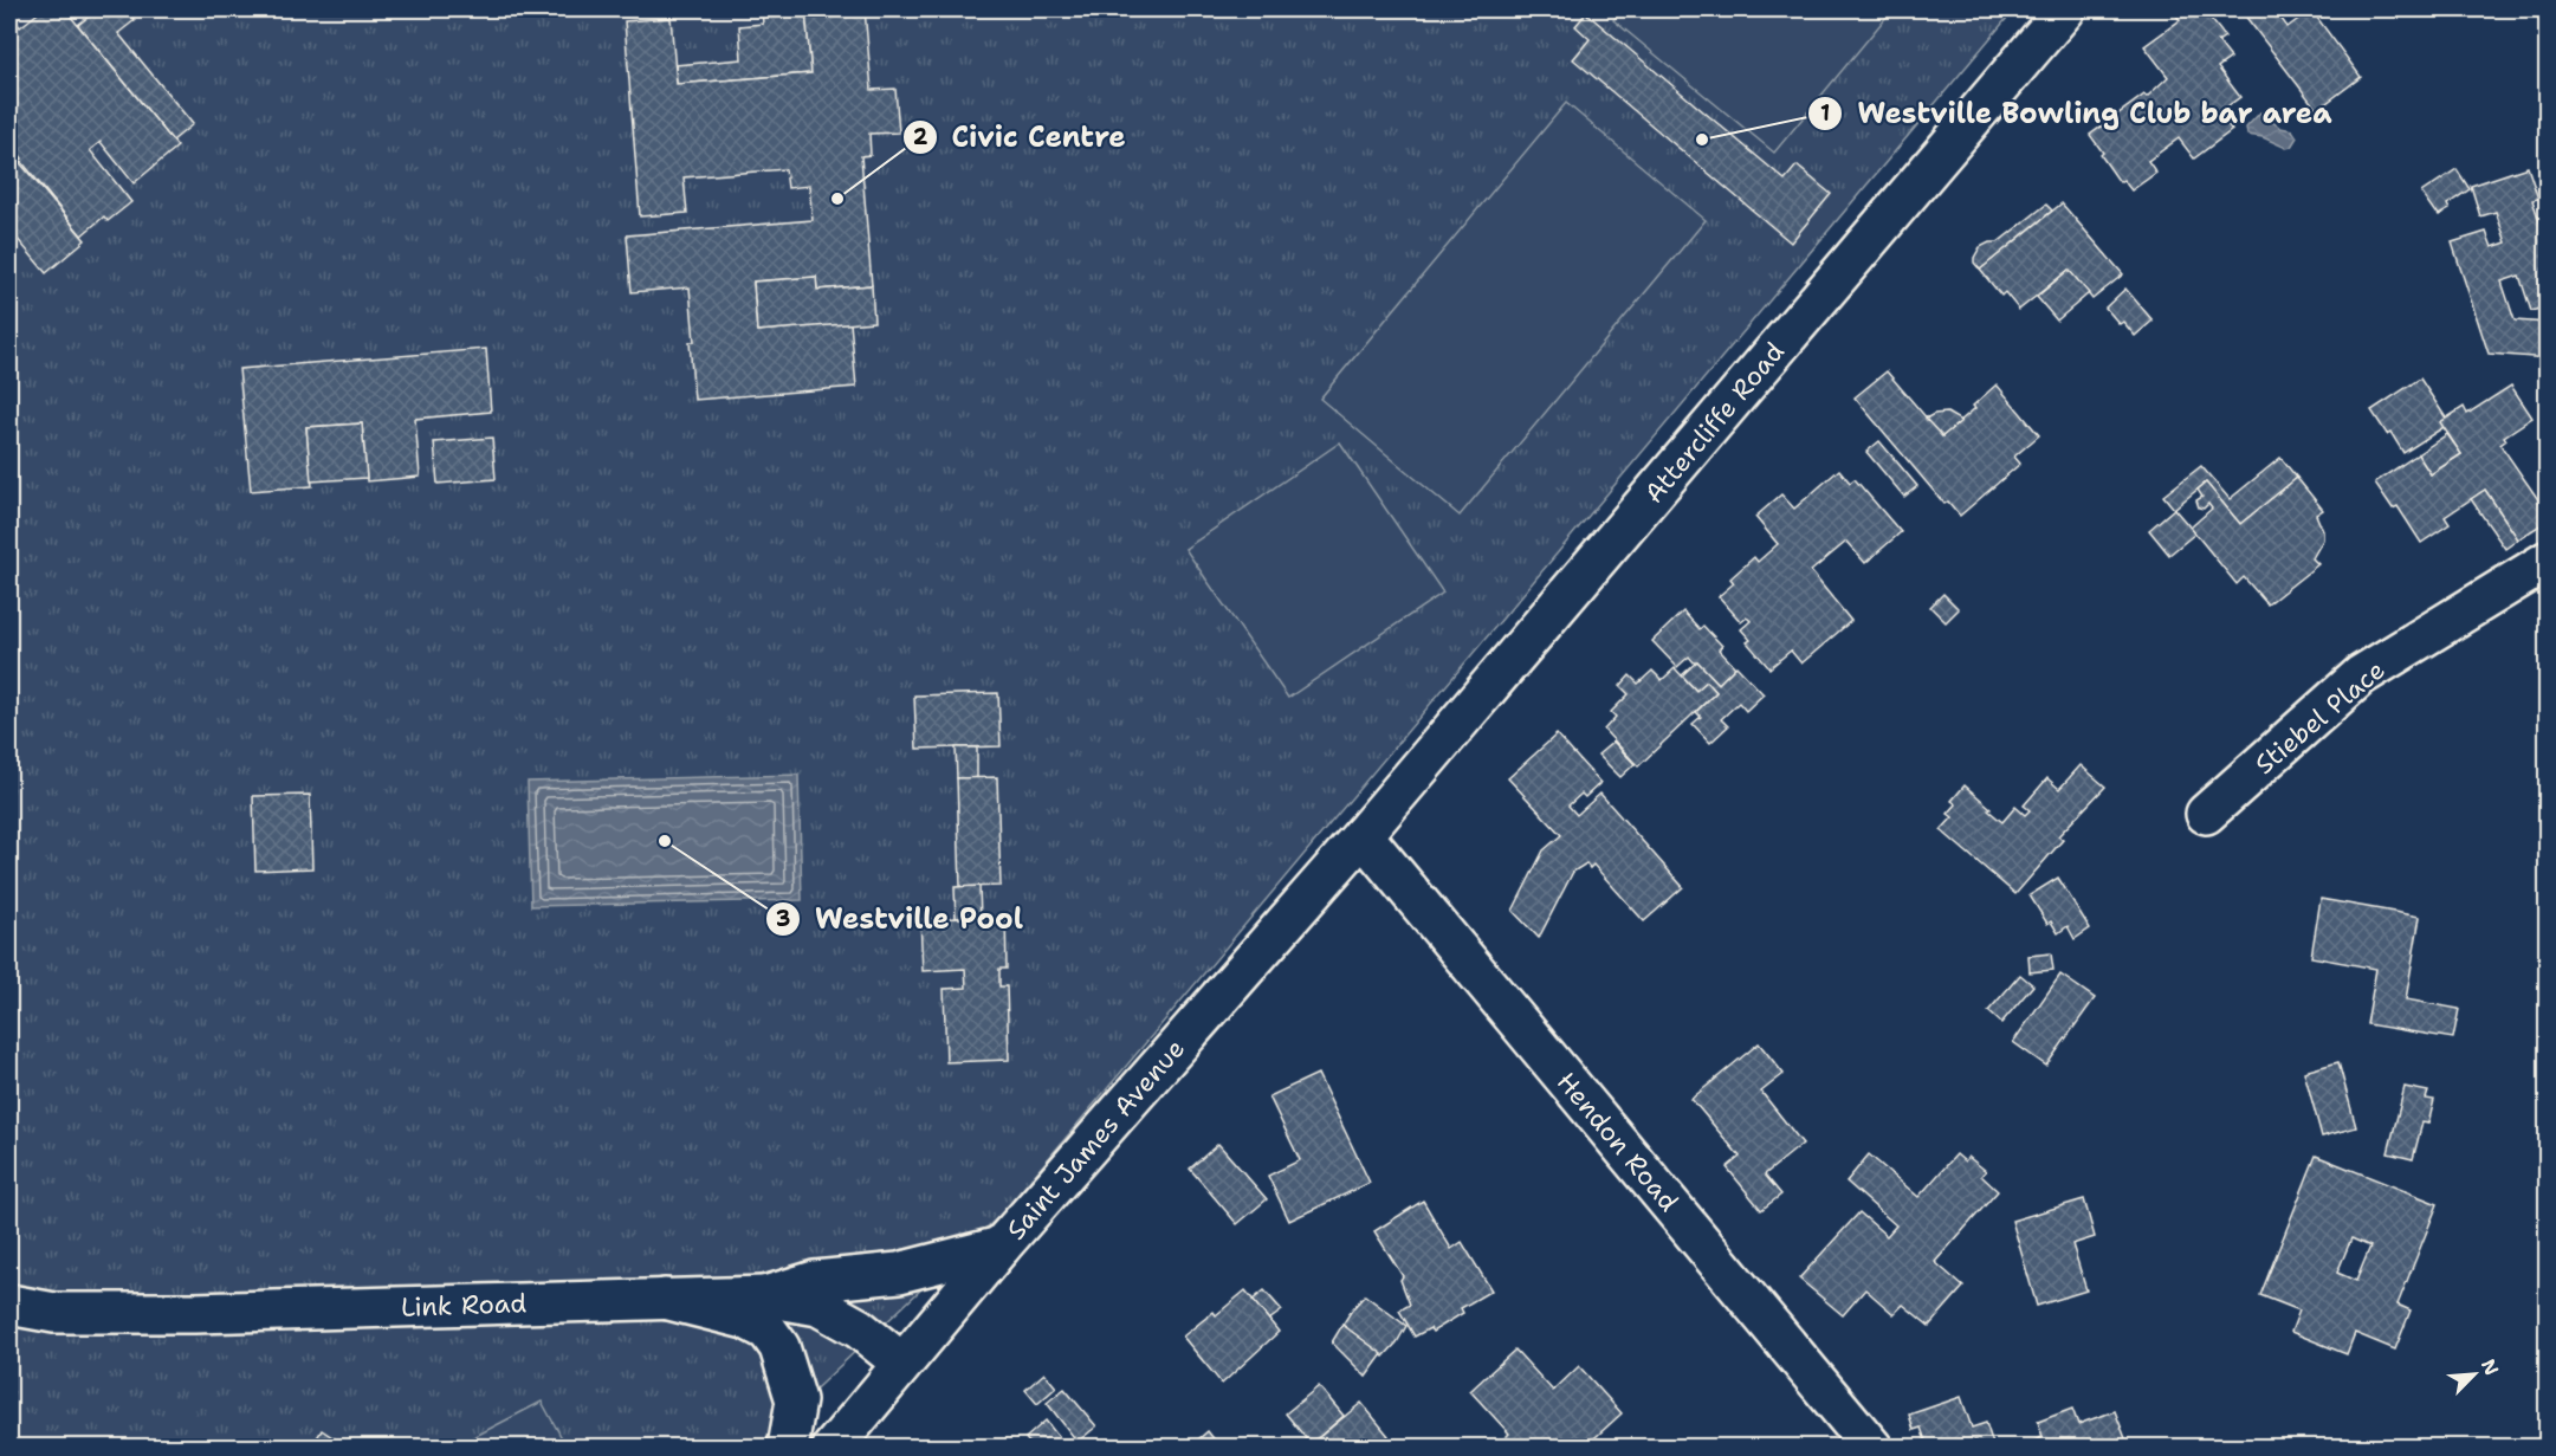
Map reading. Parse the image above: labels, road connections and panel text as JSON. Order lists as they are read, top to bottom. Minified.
{"streets":{"main road":["Attercliffe Road","Stiebel Place","Saint James Avenue","Hendon Road","Link Road"]},"crossings":[["Attercliffe Road","Saint James Avenue"],["Attercliffe Road","Hendon Road"],["Saint James Avenue","Hendon Road"],["Saint James Avenue","Link Road"]],"places":["Westville Bowling Club bar area","Civic Centre","Westville Pool"],"north":"top right"}
